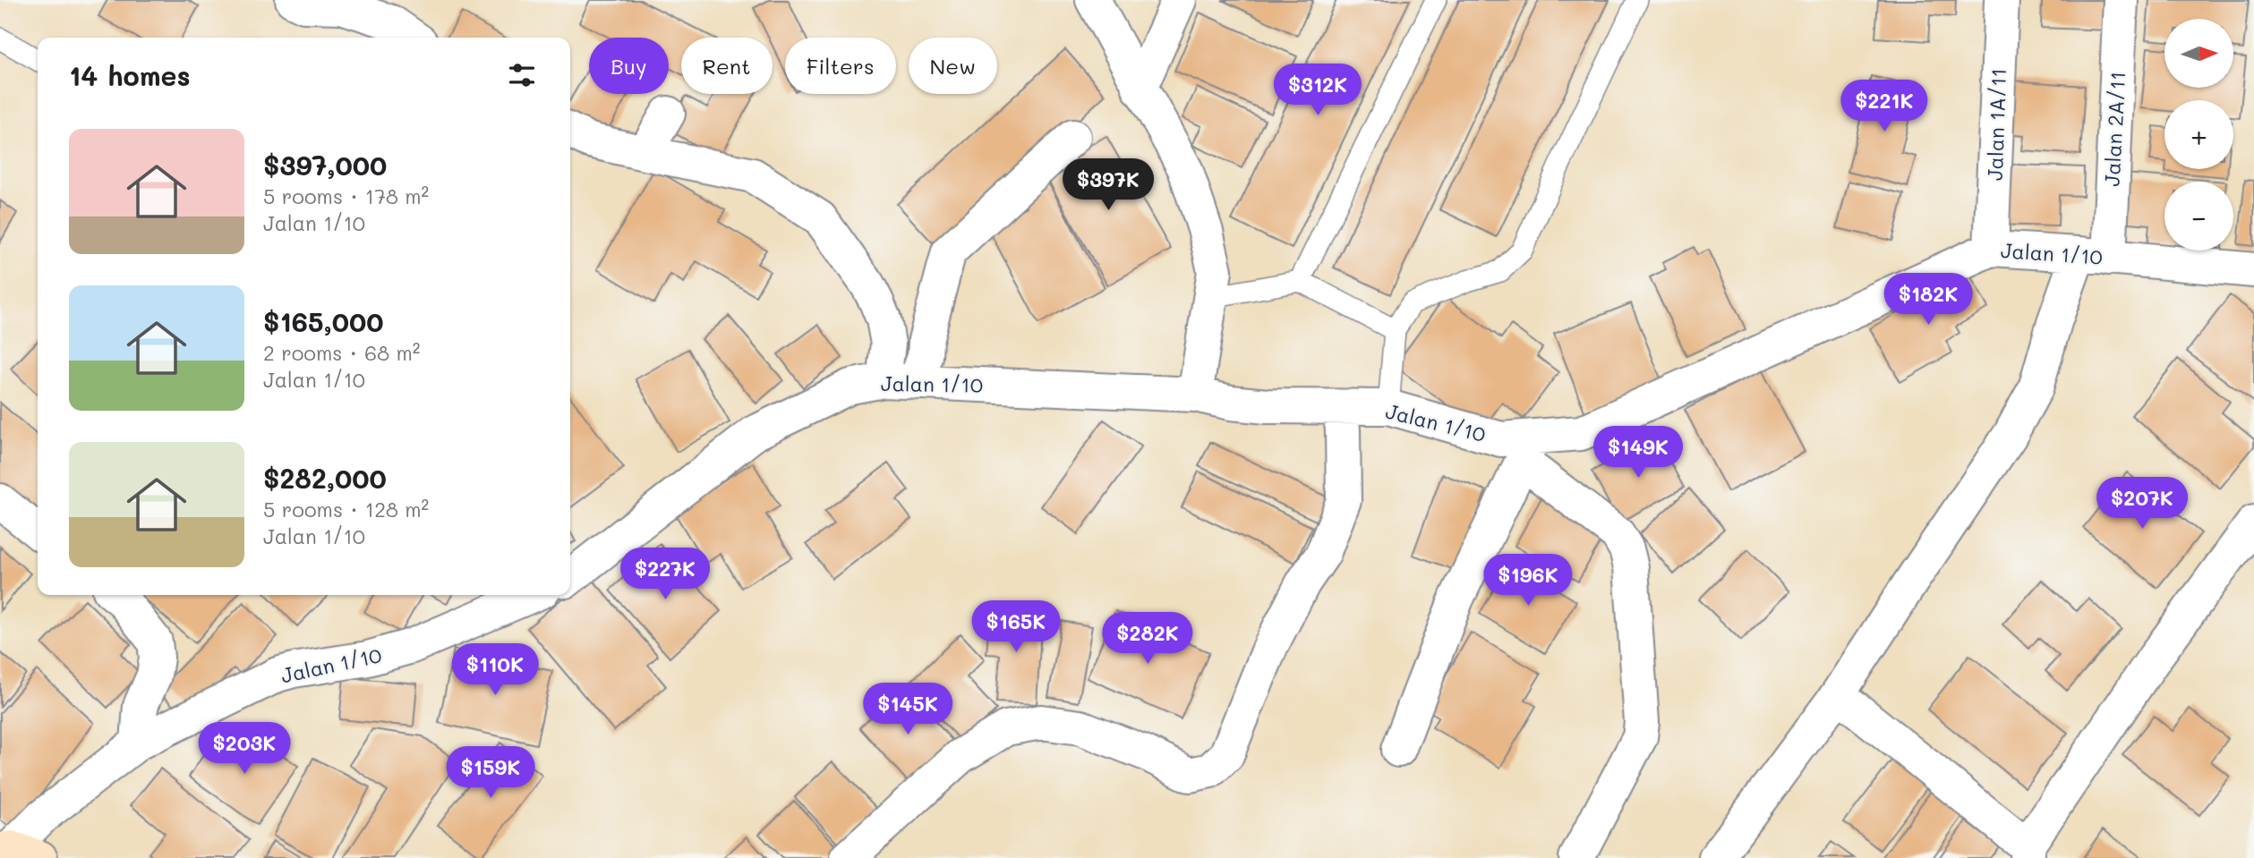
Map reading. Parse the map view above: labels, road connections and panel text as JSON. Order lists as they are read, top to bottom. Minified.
{"streets":{"street":["Jalan 1A/11","Jalan 2A/11","Jalan 1/10"]},"crossings":[["Jalan 1A/11","Jalan 1/10"],["Jalan 2A/11","Jalan 1/10"]],"north":"right","page":{"map_buttons":["+","−"],"chip":["Buy","Rent","Filters","New"],"heading":"14 homes","price":["$312K","$221K","$397K","$182K","$149K","$207K","$227K","$196K","$165K","$282K","$110K","$145K","$203K","$159K"],"list":[{"name":"$397,000","note":"5 rooms · 178 m² · Jalan 1/10"},{"name":"$165,000","note":"2 rooms · 68 m² · Jalan 1/10"},{"name":"$282,000","note":"5 rooms · 128 m² · Jalan 1/10"}]}}
